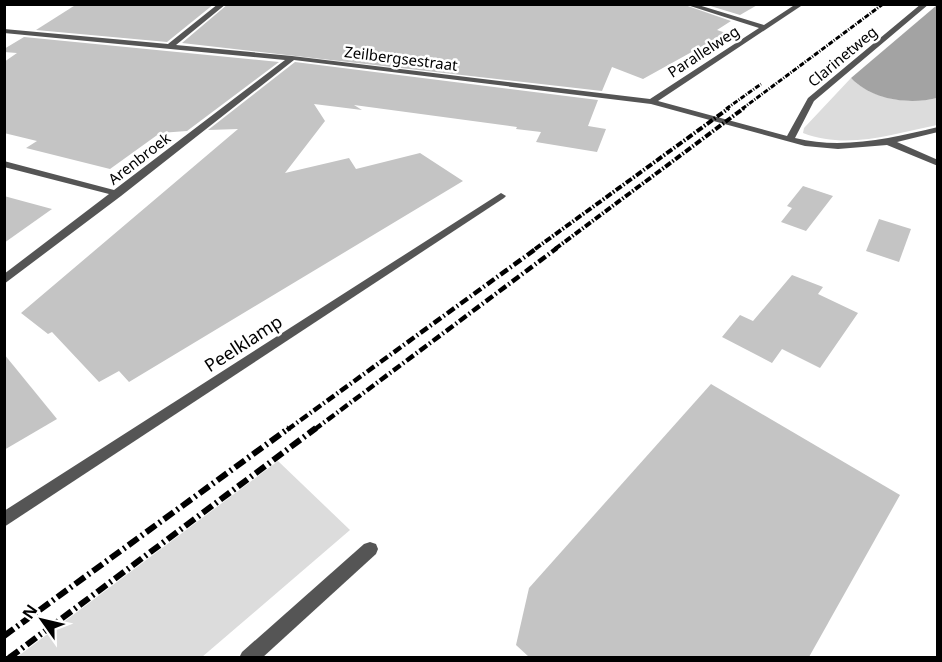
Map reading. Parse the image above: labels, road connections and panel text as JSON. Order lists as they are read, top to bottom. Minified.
{"streets":{"street":["Parallelweg","Clarinetweg","Zeilbergsestraat","Arenbroek","Peelklamp"]},"crossings":[["Parallelweg","Zeilbergsestraat"],["Clarinetweg","Zeilbergsestraat"],["Zeilbergsestraat","Arenbroek"]],"north":"top left"}
